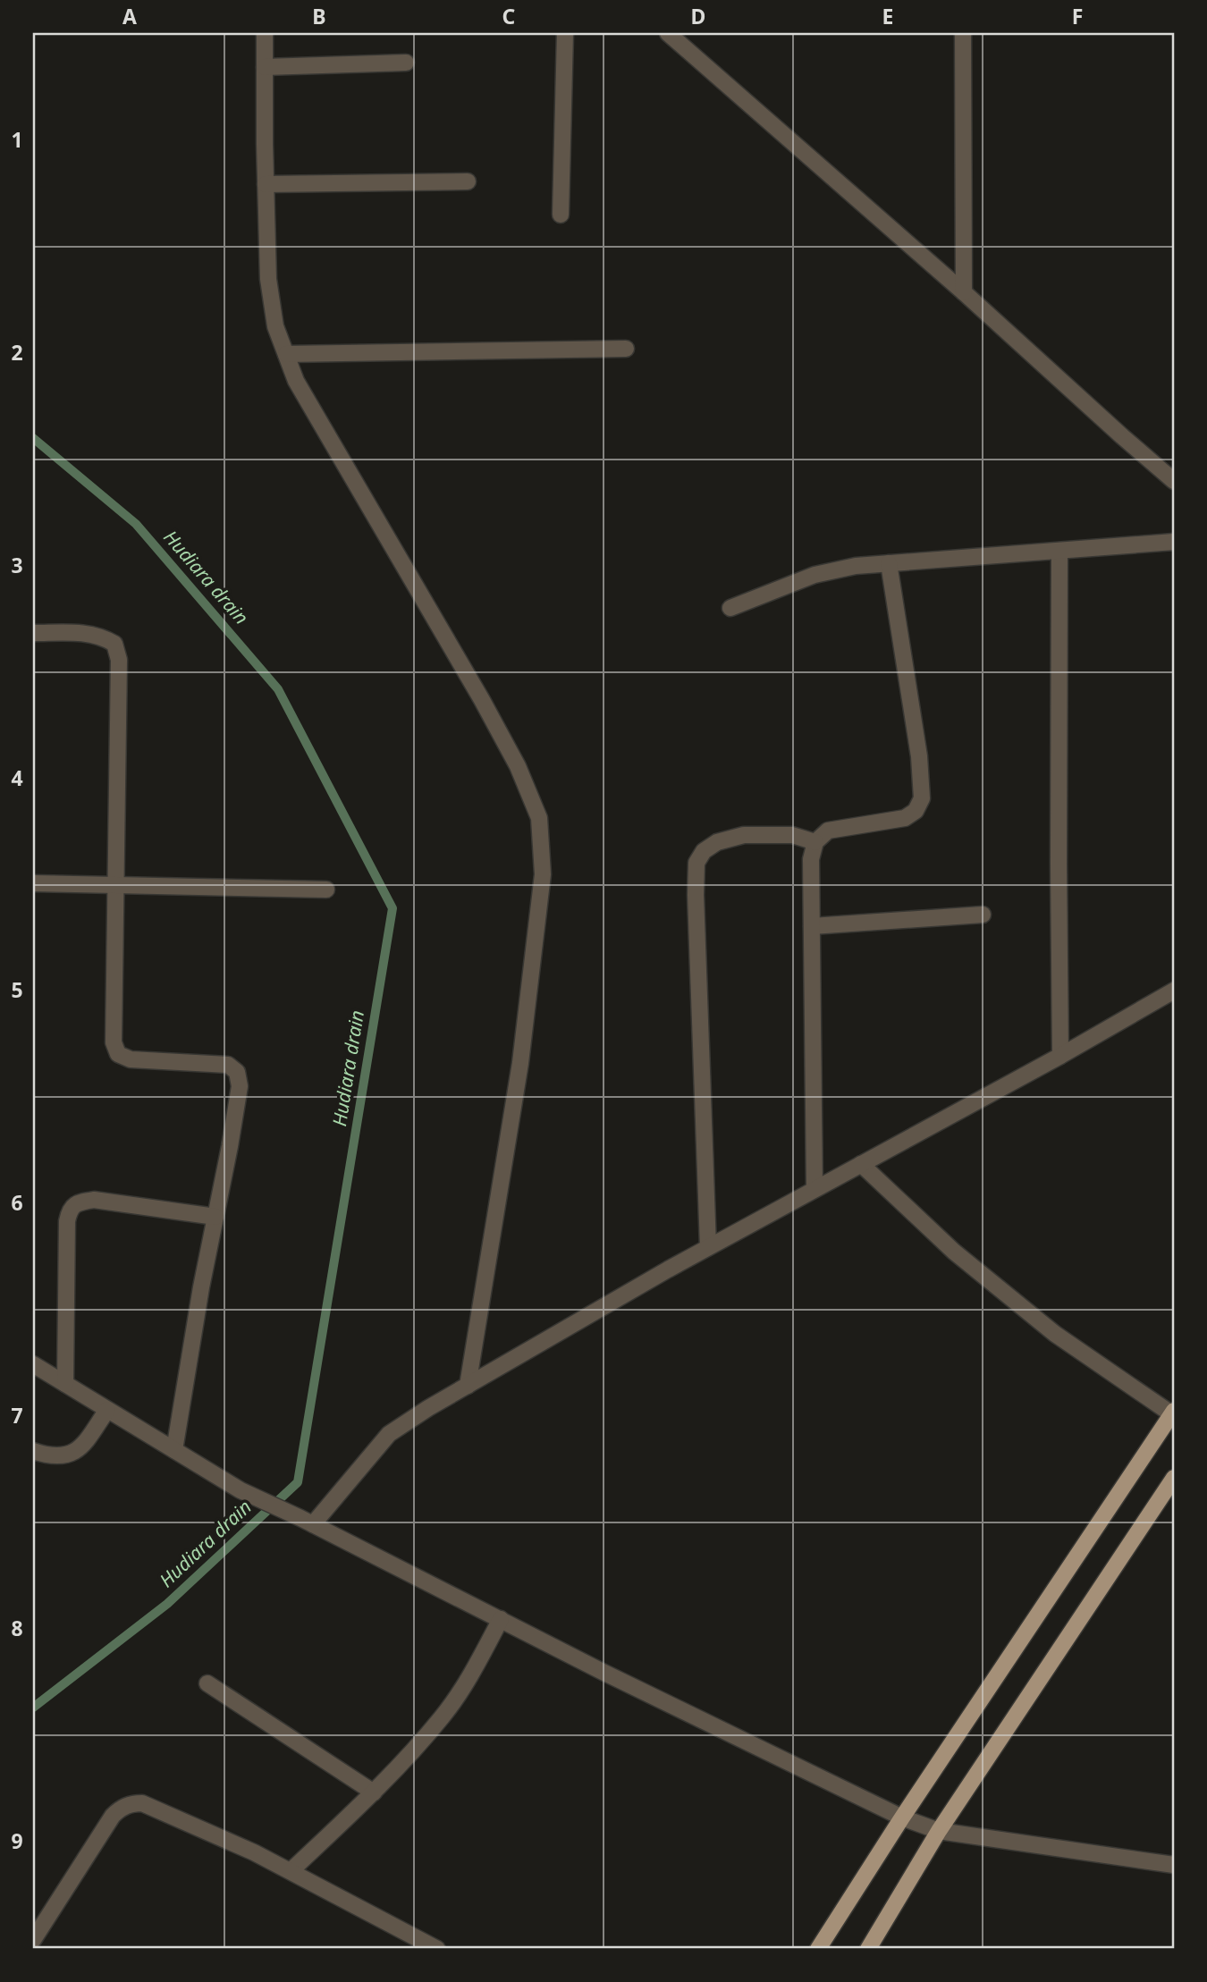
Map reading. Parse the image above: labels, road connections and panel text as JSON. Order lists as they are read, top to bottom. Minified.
{"water":["Hudiara drain"],"grid":{"columns":["A","B","C","D","E","F"],"rows":["1","2","3","4","5","6","7","8","9"]}}
